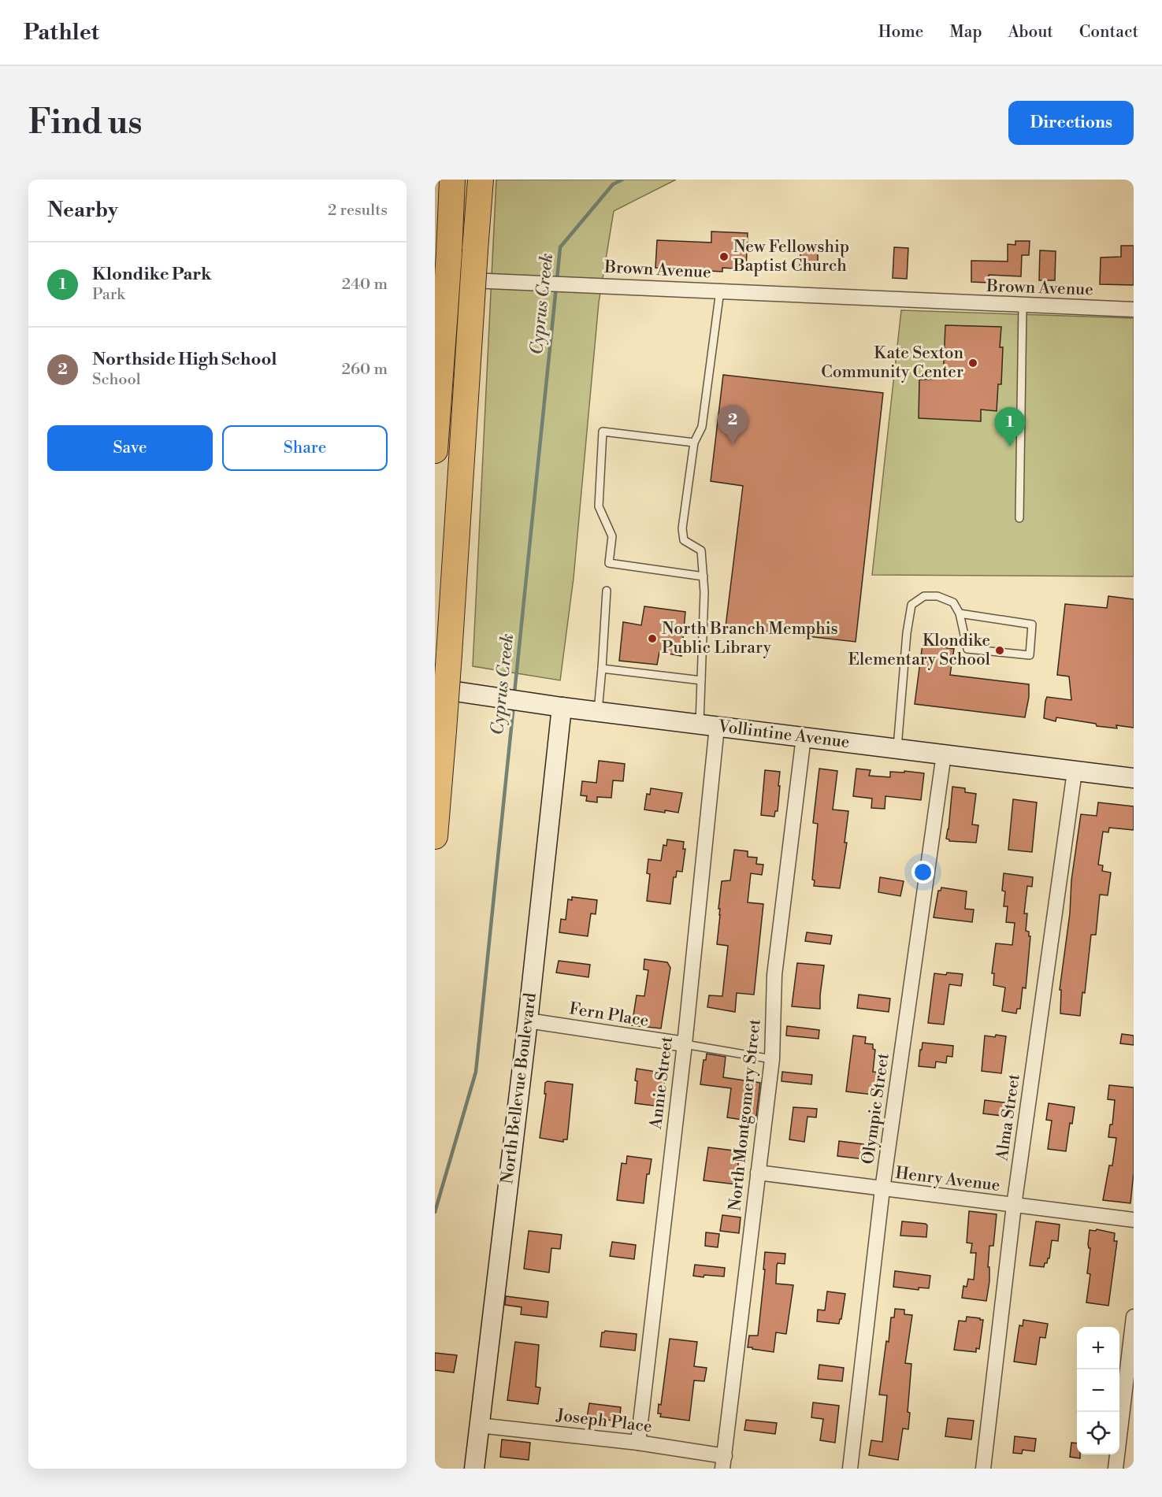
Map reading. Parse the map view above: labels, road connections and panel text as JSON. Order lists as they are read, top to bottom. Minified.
{"streets":{"street":["Brown Avenue","Vollintine Avenue","Fern Place","Annie Street","North Bellevue Boulevard","Olympic Street","North Montgomery Street","Alma Street","Henry Avenue","Joseph Place"]},"crossings":[["Vollintine Avenue","Annie Street"],["Vollintine Avenue","North Bellevue Boulevard"],["Vollintine Avenue","Olympic Street"],["Vollintine Avenue","North Montgomery Street"],["Vollintine Avenue","Alma Street"],["Fern Place","Annie Street"],["Fern Place","North Bellevue Boulevard"],["Annie Street","Joseph Place"],["North Bellevue Boulevard","Joseph Place"],["Olympic Street","Henry Avenue"],["North Montgomery Street","Henry Avenue"],["North Montgomery Street","Joseph Place"],["Alma Street","Henry Avenue"]],"water":["Cyprus Creek"],"places":["New Fellowship Baptist Church","Kate Sexton Community Center","North Branch Memphis Public Library","Klondike Elementary School"],"page":{"header":"Pathlet","nav":["Home","Map","About","Contact"],"buttons":["Directions",["Save","Share"]],"title":"Find us","heading":["Nearby","2 results"],"list":[{"mark":"1","name":"Klondike Park","note":"Park","value":"240 m"},{"mark":"2","name":"Northside High School","note":"School","value":"260 m"}],"pins":["2","1"],"map_buttons":["+","−"]}}
